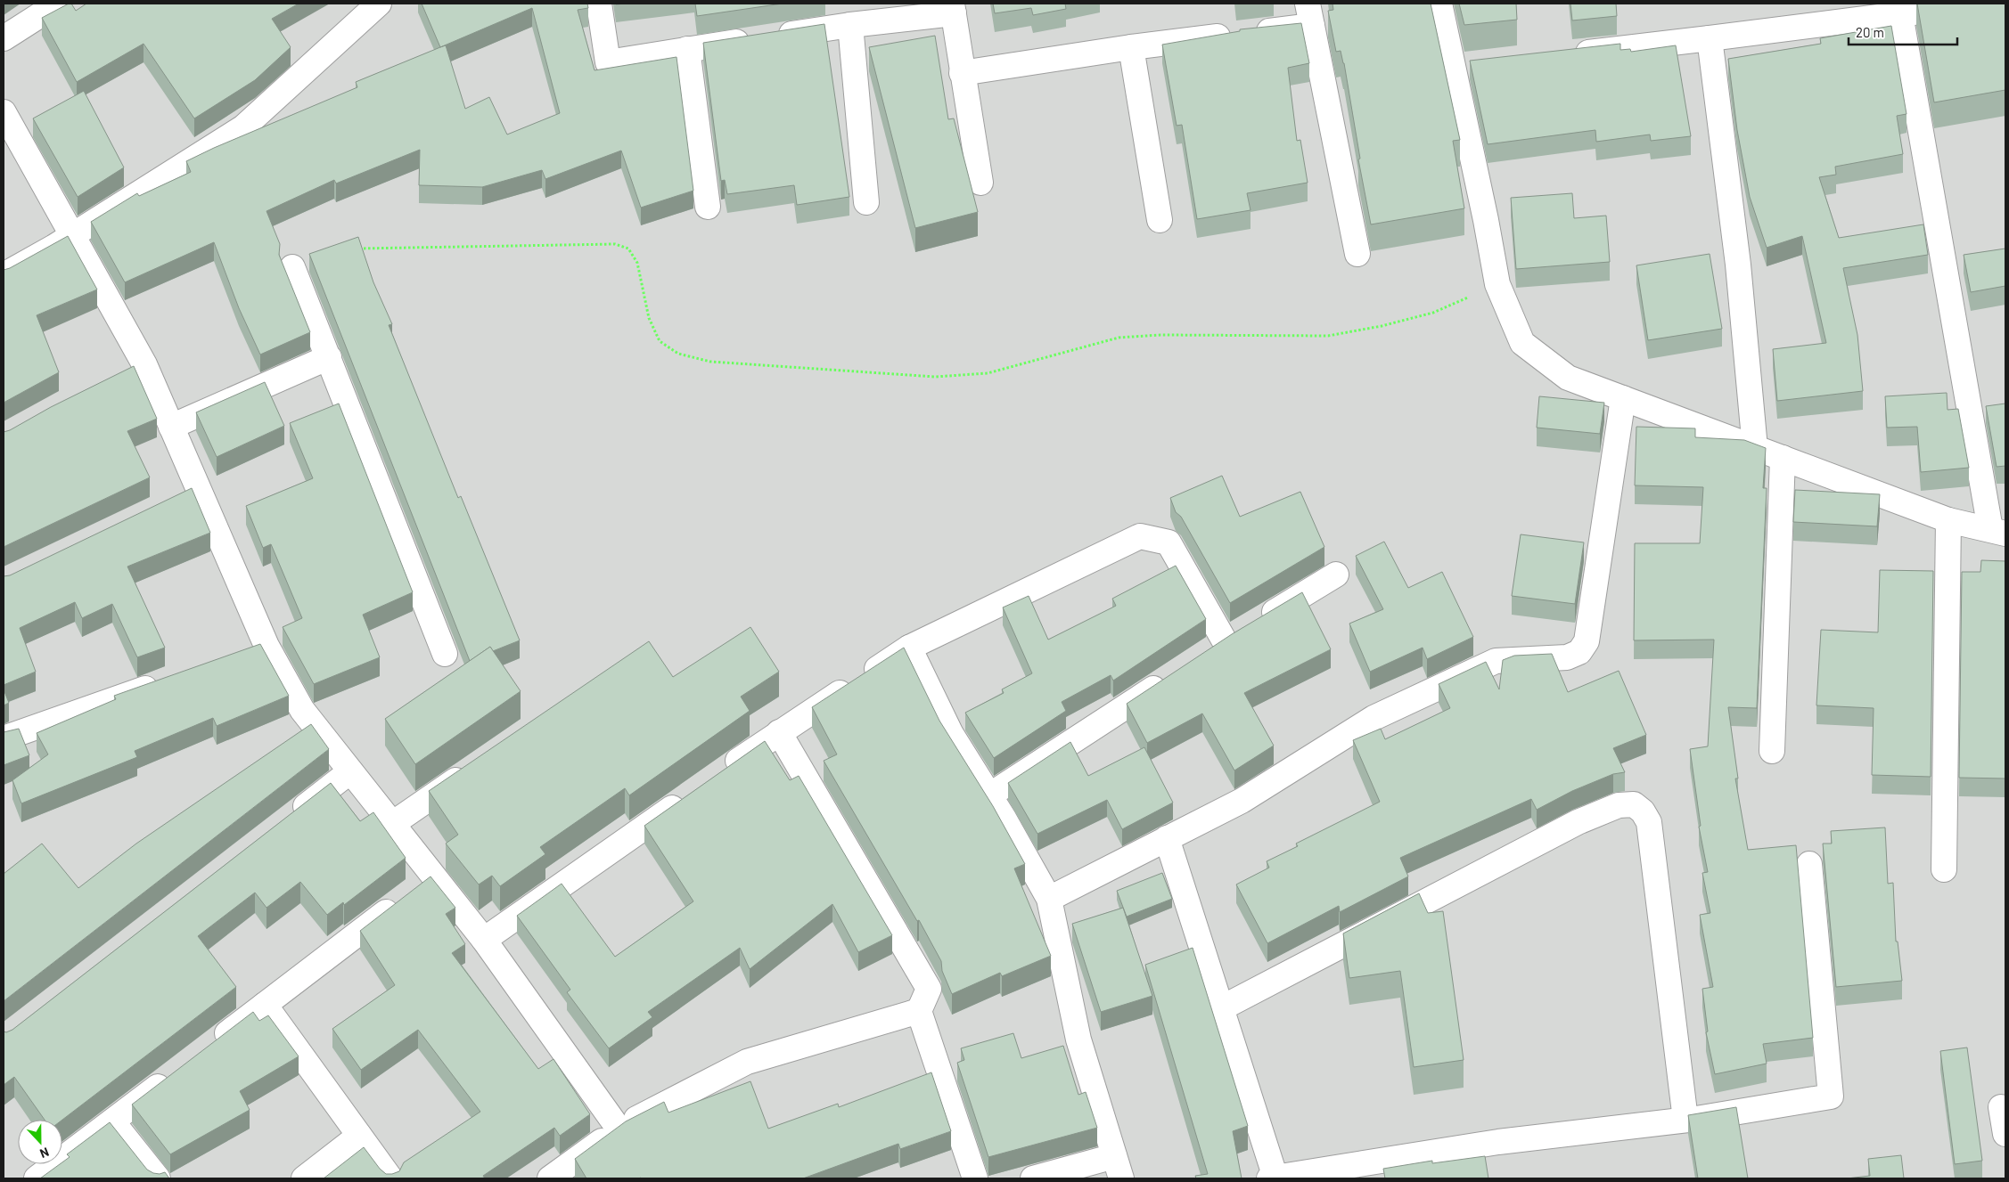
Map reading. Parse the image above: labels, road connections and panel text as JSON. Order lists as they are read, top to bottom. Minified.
{"scale_bar":"20 m","north":"bottom"}
